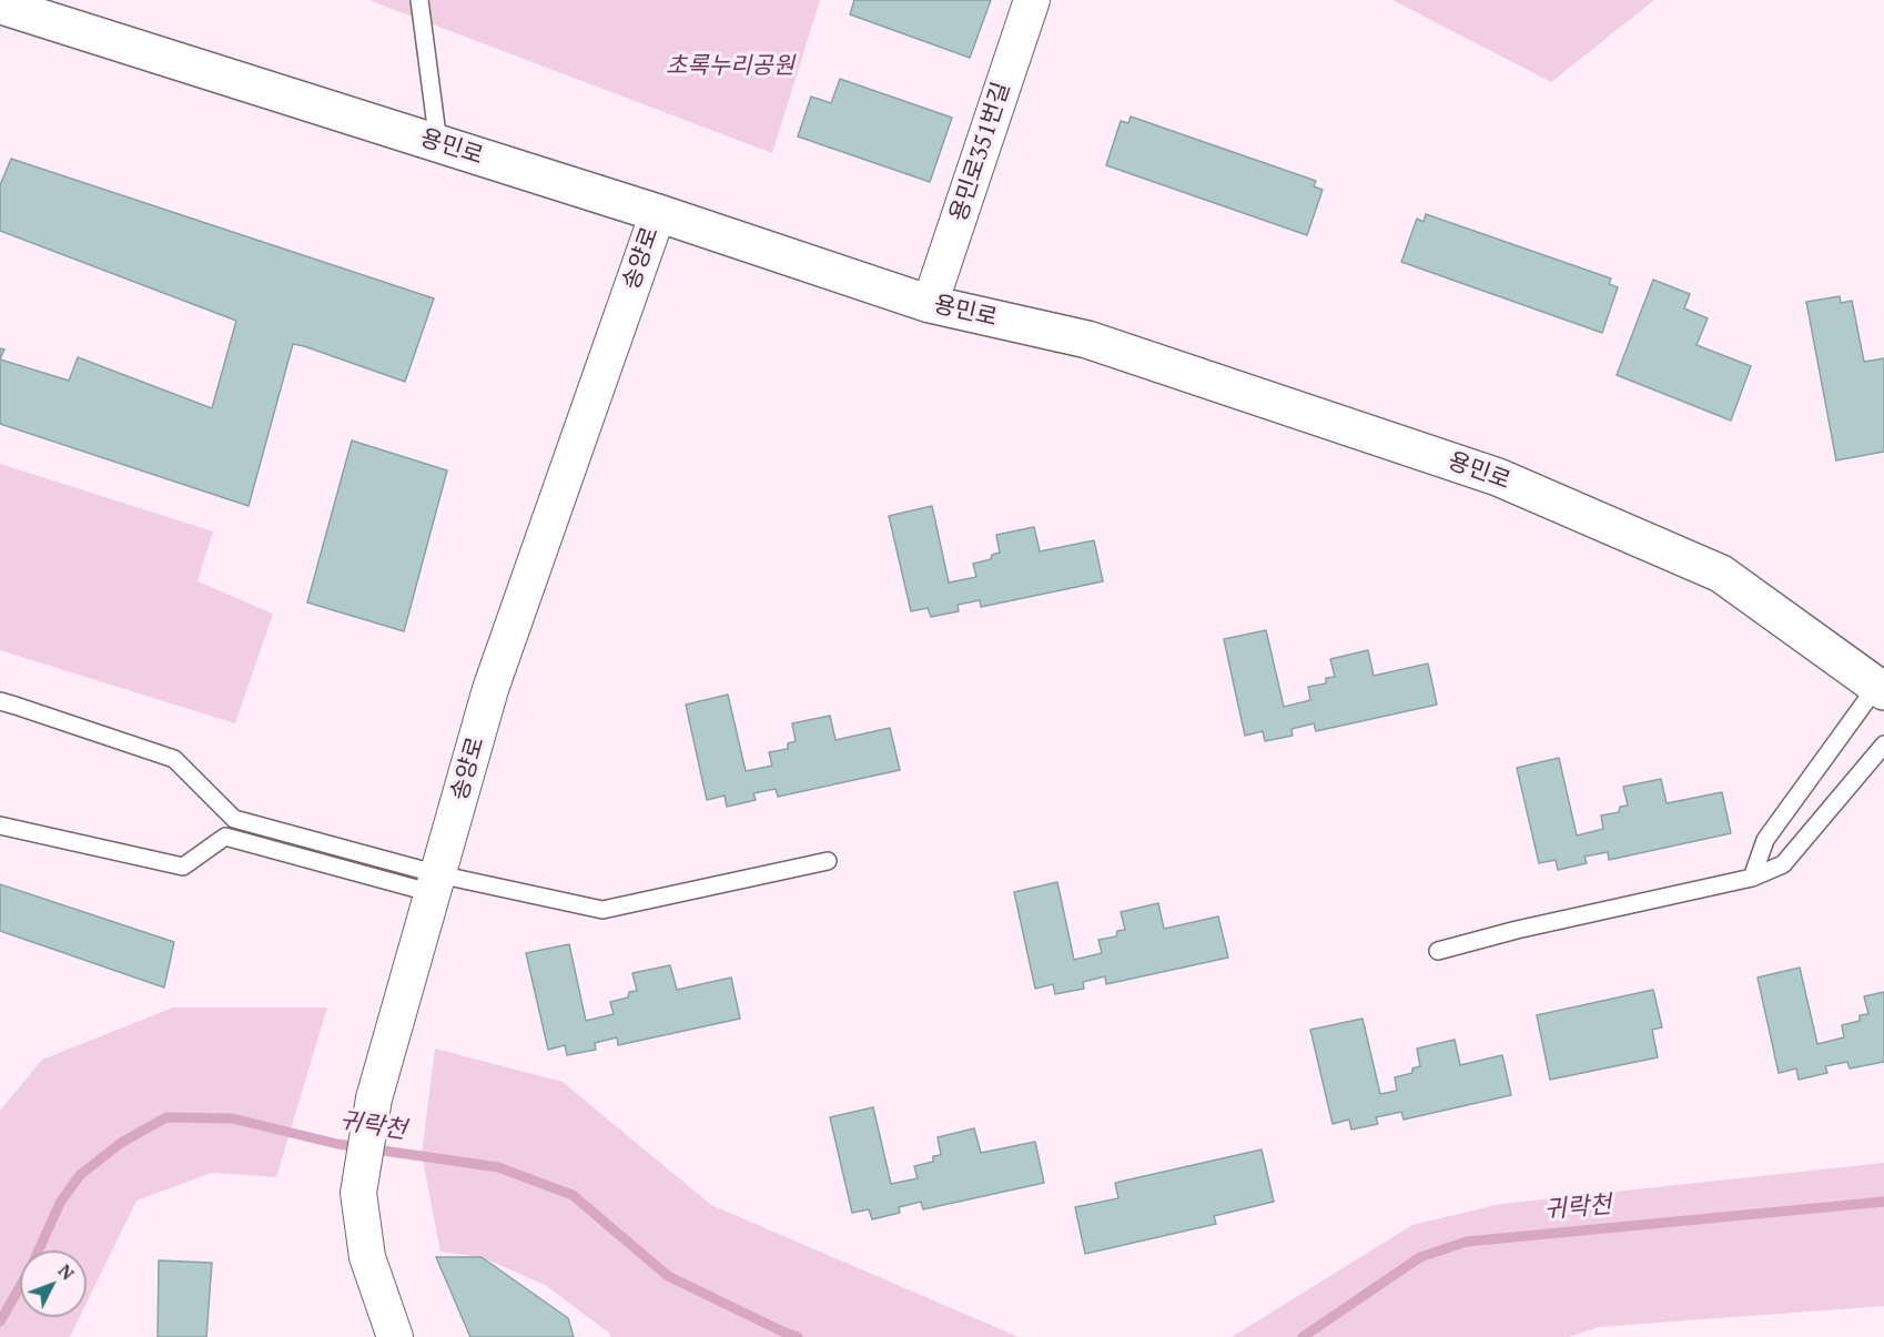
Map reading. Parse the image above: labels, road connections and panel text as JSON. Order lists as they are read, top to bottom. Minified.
{"streets":{"street":["용민로","용민로351번길","송양로"]},"crossings":[["용민로","용민로351번길"],["용민로","송양로"]],"water":["귀락천"],"parks":["초록누리공원"],"north":"top right"}
